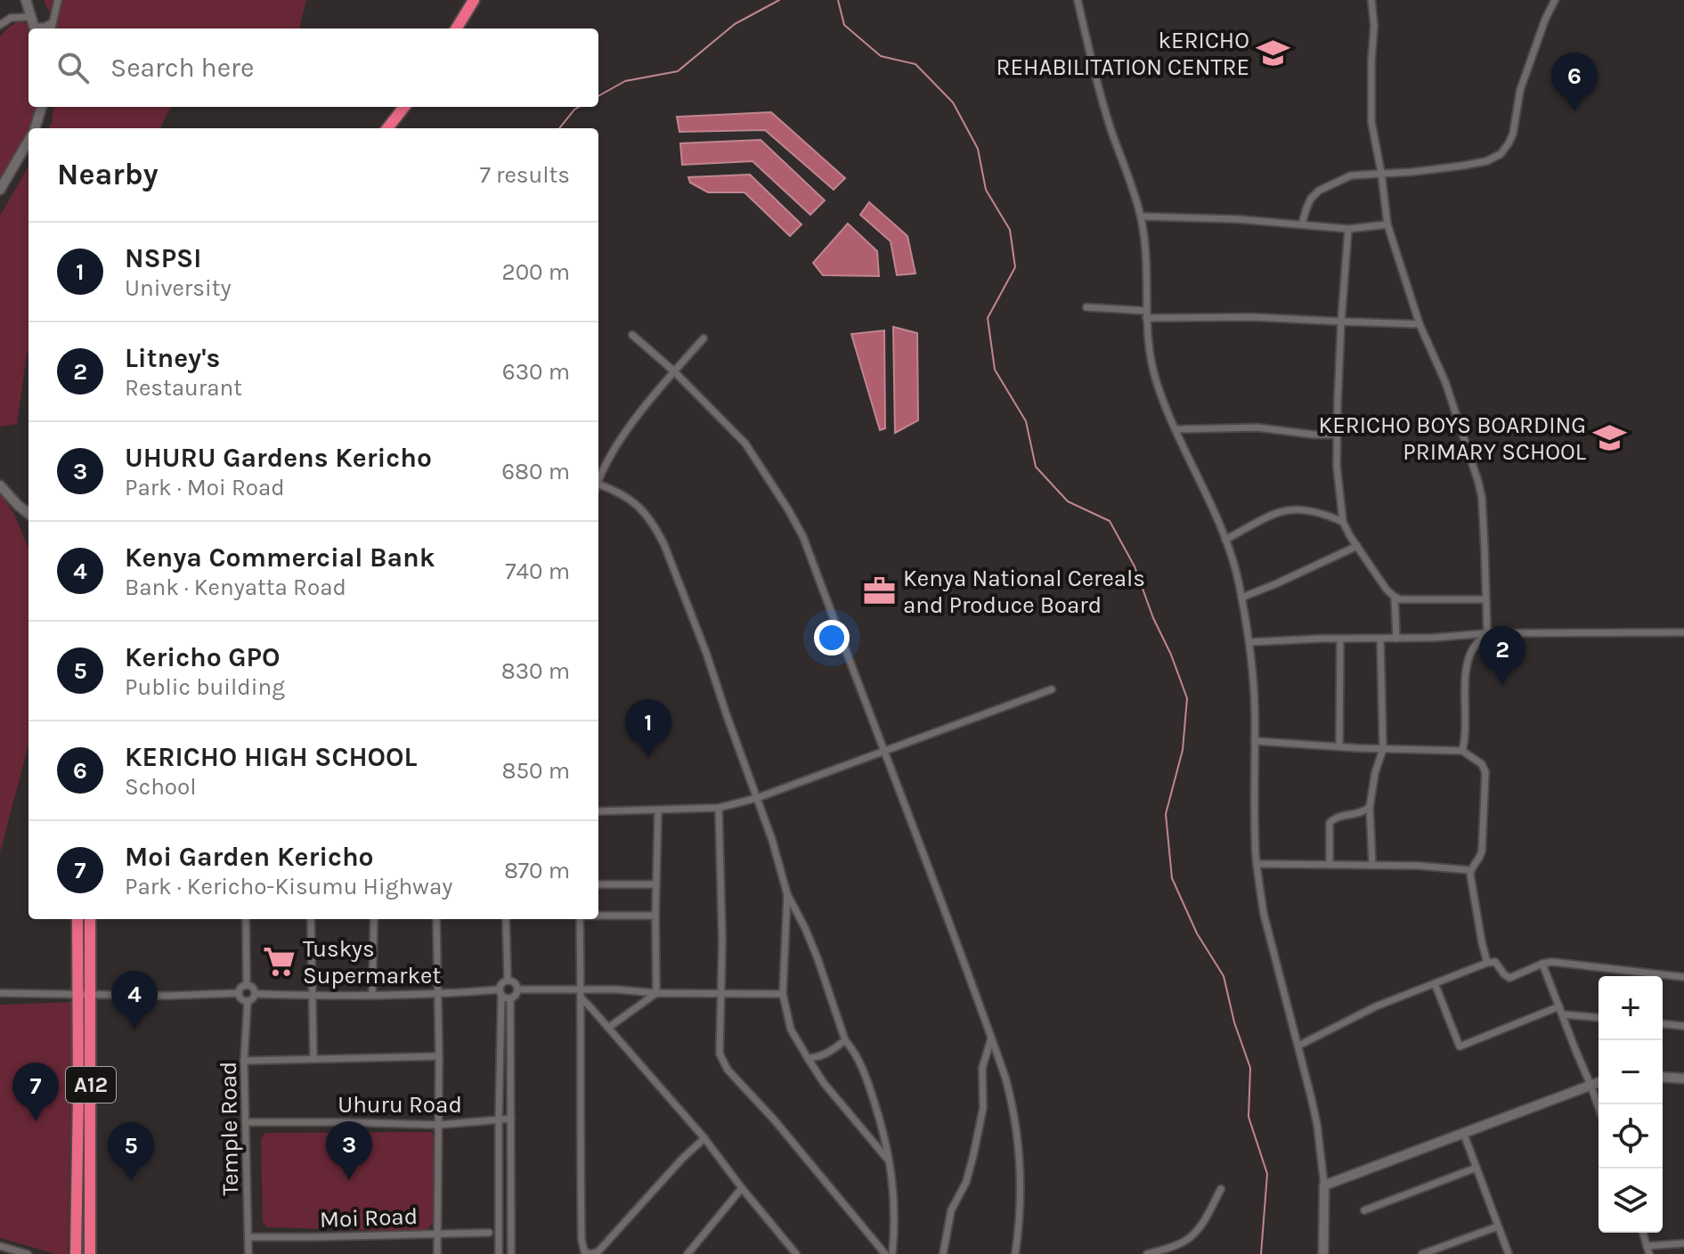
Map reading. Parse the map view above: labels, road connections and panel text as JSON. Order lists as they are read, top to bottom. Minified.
{"streets":{"highway":["A12"],"street":["Uhuru Road","Temple Road","Moi Road"]},"crossings":[["Uhuru Road","Temple Road"],["Temple Road","Moi Road"]],"places":{"school or university":["kERICHO REHABILITATION CENTRE","KERICHO BOYS BOARDING PRIMARY SCHOOL"],"office":["Kenya National Cereals and Produce Board"],"supermarket":["Tuskys Supermarket"]},"page":{"search":"Search here","pins":["6","2","1","4","7","3","5"],"heading":["Nearby","7 results"],"list":[{"mark":"1","name":"NSPSI","note":"University","value":"200 m"},{"mark":"2","name":"Litney's","note":"Restaurant","value":"630 m"},{"mark":"3","name":"UHURU Gardens Kericho","note":"Park · Moi Road","value":"680 m"},{"mark":"4","name":"Kenya Commercial Bank","note":"Bank · Kenyatta Road","value":"740 m"},{"mark":"5","name":"Kericho GPO","note":"Public building","value":"830 m"},{"mark":"6","name":"KERICHO HIGH SCHOOL","note":"School","value":"850 m"},{"mark":"7","name":"Moi Garden Kericho","note":"Park · Kericho-Kisumu Highway","value":"870 m"}],"map_buttons":["+","−"]}}
